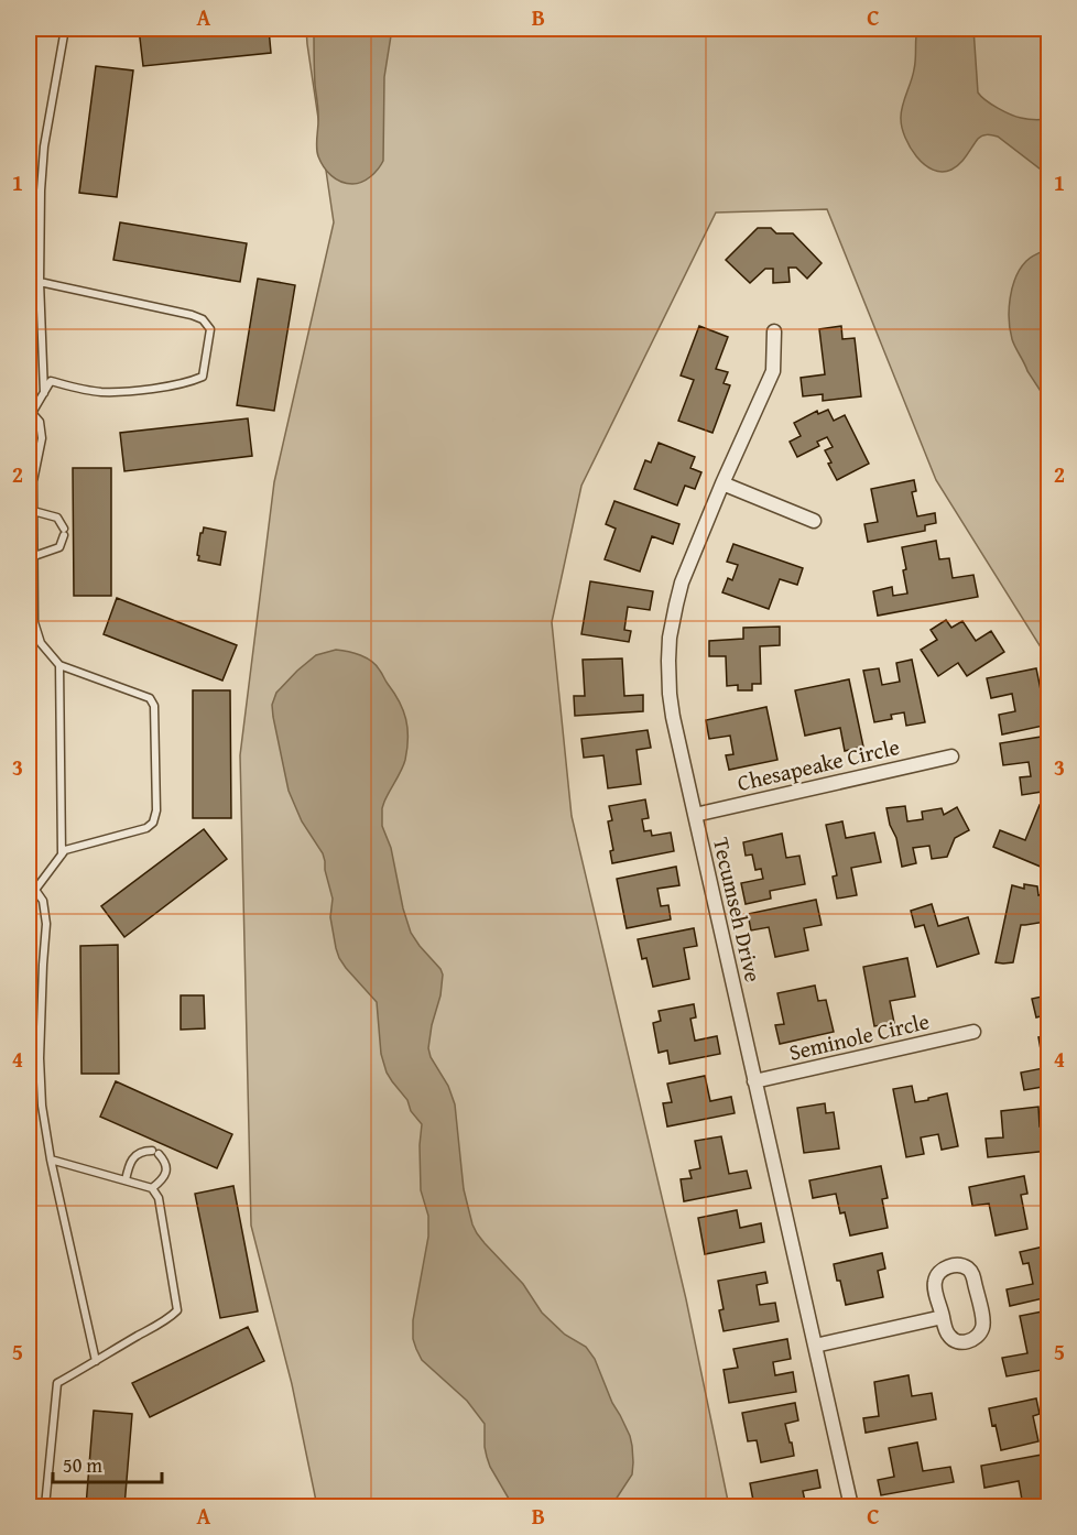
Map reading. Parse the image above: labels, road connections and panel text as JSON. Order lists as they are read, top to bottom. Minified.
{"streets":{"street":["Chesapeake Circle","Tecumseh Drive","Seminole Circle"]},"crossings":[["Chesapeake Circle","Tecumseh Drive"],["Tecumseh Drive","Seminole Circle"]],"scale_bar":"50 m","grid":{"columns":["A","B","C"],"rows":["1","2","3","4","5"]}}
